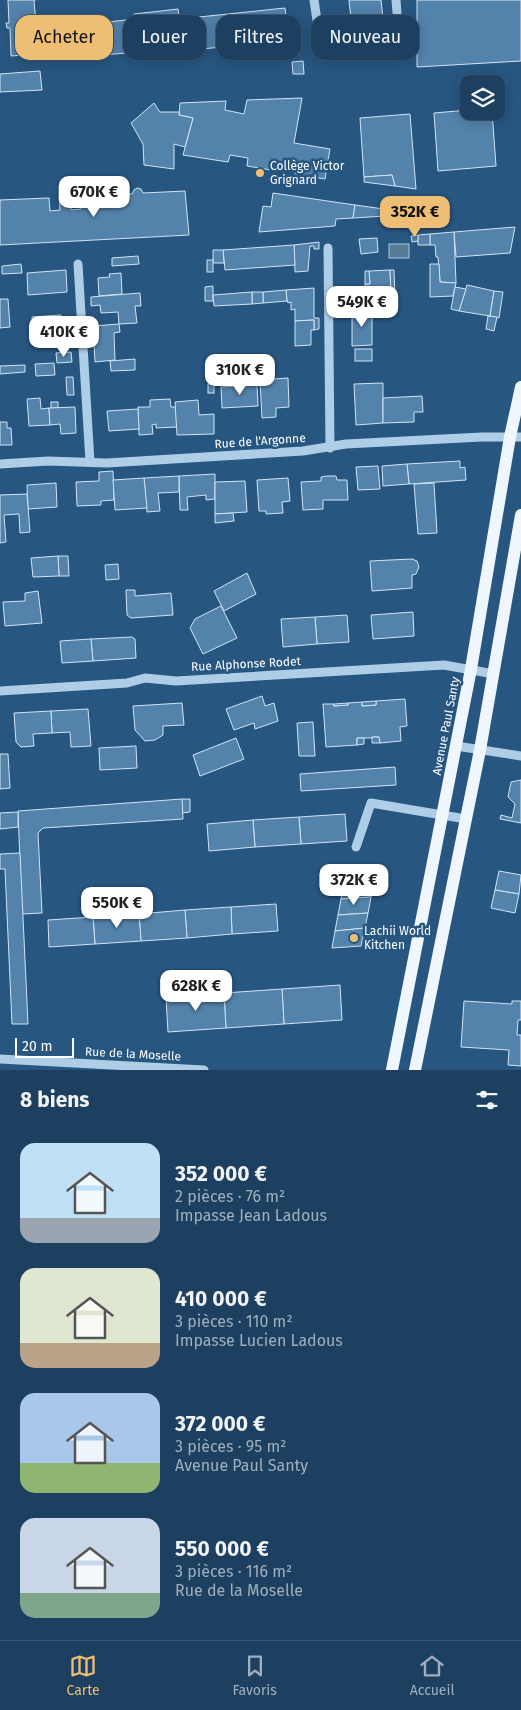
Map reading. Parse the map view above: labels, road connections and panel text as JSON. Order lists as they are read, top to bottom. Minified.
{"streets":{"main road":["Avenue Paul Santy"],"street":["Rue de l'Argonne","Rue Alphonse Rodet","Rue de la Moselle"]},"crossings":[["Rue de l'Argonne","Avenue Paul Santy"],["Rue Alphonse Rodet","Avenue Paul Santy"]],"places":["Collège Victor Grignard","Lachii World Kitchen"],"scale_bar":"20 m","page":{"chip":["Acheter","Louer","Filtres","Nouveau"],"price":["670K €","352K €","549K €","410K €","310K €","372K €","550K €","628K €"],"scale":"20 m","heading":"8 biens","list":[{"name":"352 000 €","note":"2 pièces · 76 m² · Impasse Jean Ladous"},{"name":"410 000 €","note":"3 pièces · 110 m² · Impasse Lucien Ladous"},{"name":"372 000 €","note":"3 pièces · 95 m² · Avenue Paul Santy"},{"name":"550 000 €","note":"3 pièces · 116 m² · Rue de la Moselle"}],"tabs":["Carte","Favoris","Accueil"]}}
